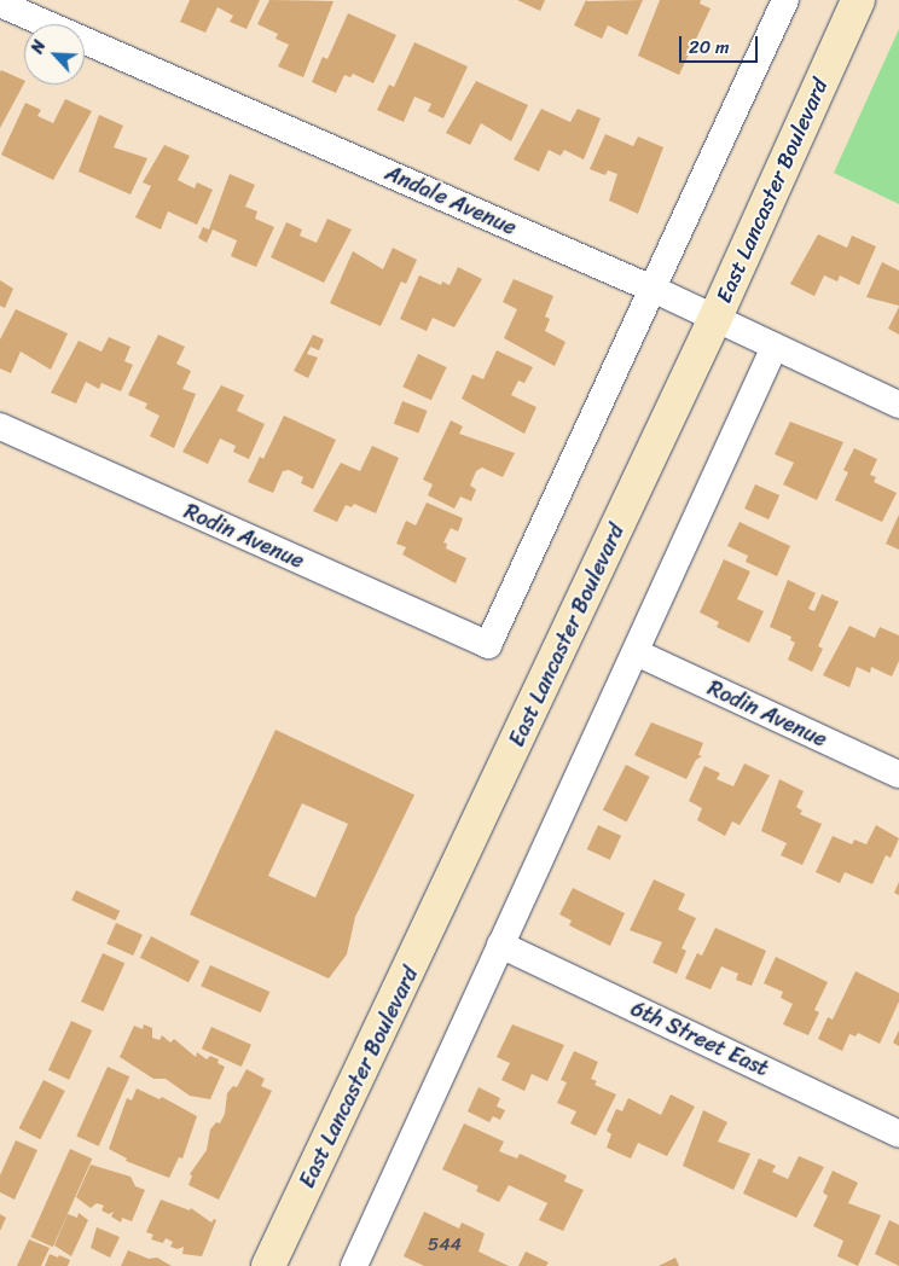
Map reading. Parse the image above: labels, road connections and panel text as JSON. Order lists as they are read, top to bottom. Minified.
{"streets":{"main road":["East Lancaster Boulevard"],"street":["Andale Avenue","Rodin Avenue","6th Street East"]},"crossings":[["East Lancaster Boulevard","Andale Avenue"],["Andale Avenue","Rodin Avenue"]],"house_numbers":["544"],"scale_bar":"20 m","north":"top left"}
